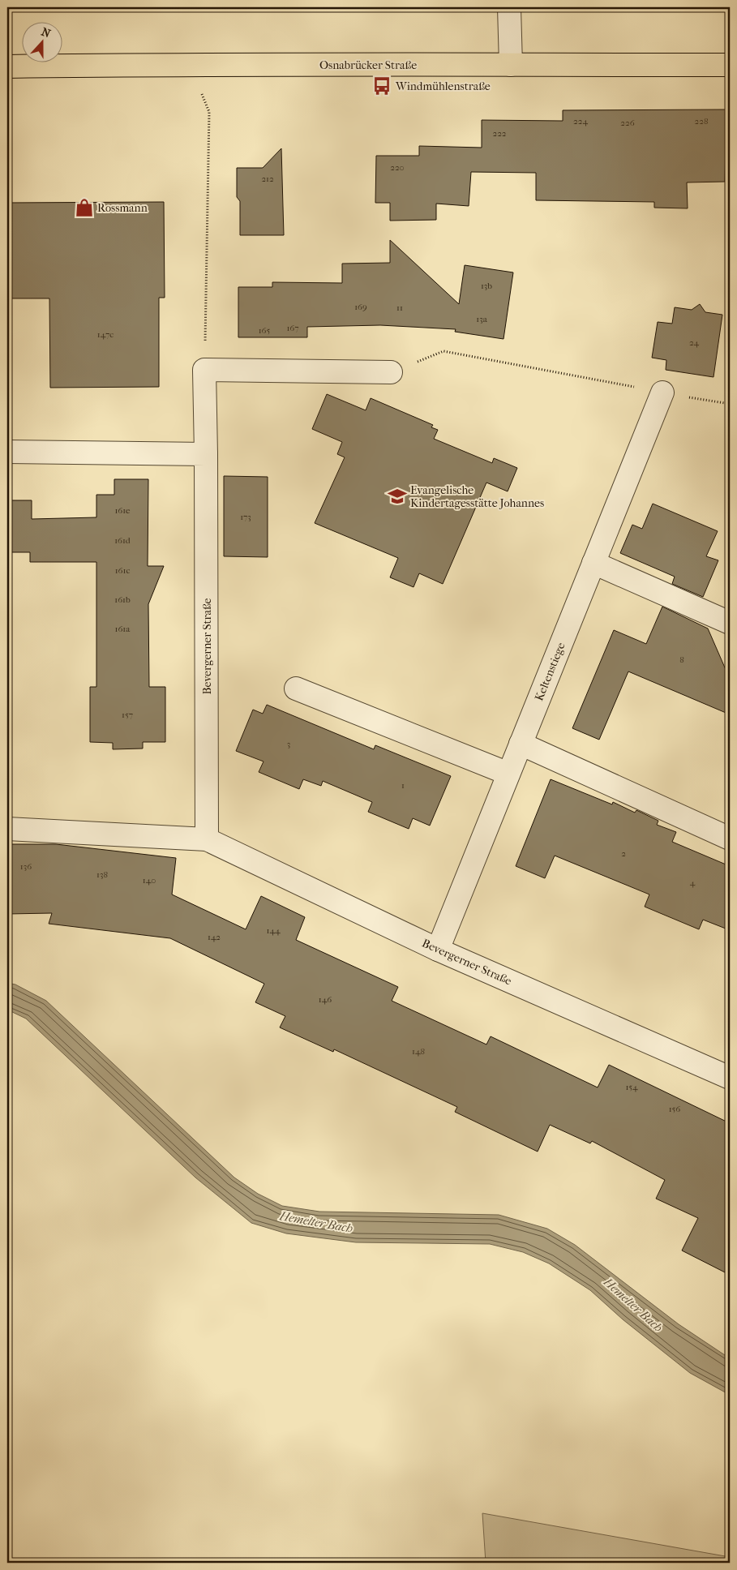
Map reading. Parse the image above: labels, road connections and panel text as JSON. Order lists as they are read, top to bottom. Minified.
{"streets":{"main road":["Osnabrücker Straße"],"street":["Bevergerner Straße","Keltenstiege"]},"crossings":[["Bevergerner Straße","Keltenstiege"]],"water":["Hemelter Bach"],"places":{"bus stop":["Windmühlenstraße"],"shop":["Rossmann"],"school or university":["Evangelische Kindertagesstätte Johannes"]},"house_numbers":["224","228","226","222","220","212","13b","169","11","13a","167","165","147c","24","161e","173","161d","161c","161b","161a","8","157","3","1","2","136","138","140","4","144","142","146","148","154","156"],"north":"top"}
